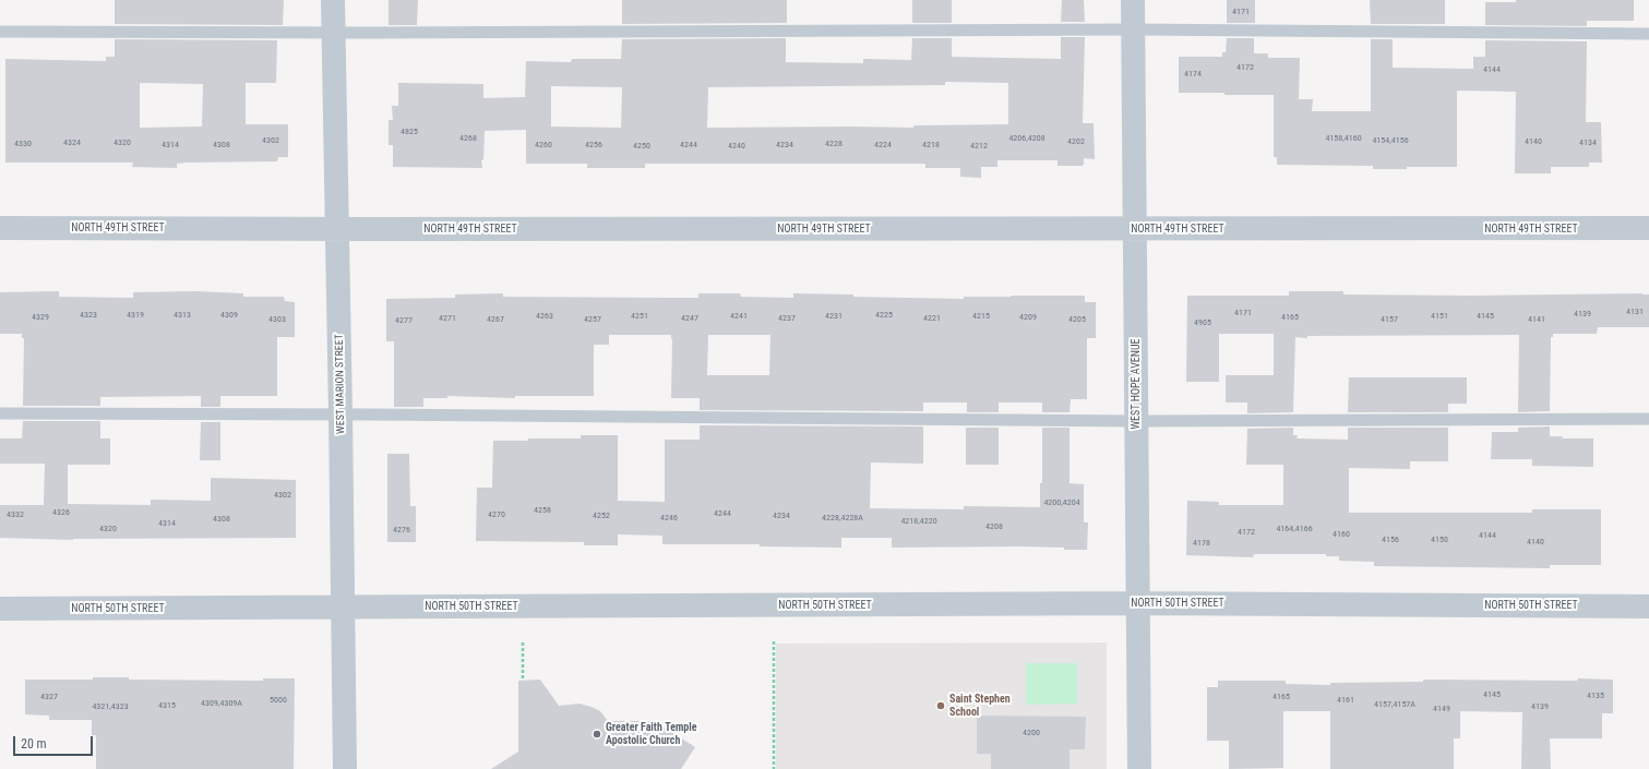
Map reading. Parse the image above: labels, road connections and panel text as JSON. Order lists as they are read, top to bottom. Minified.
{"streets":{"street":["NORTH 49TH STREET","WEST MARION STREET","WEST HOPE AVENUE","NORTH 50TH STREET"]},"crossings":[["NORTH 49TH STREET","WEST MARION STREET"],["NORTH 49TH STREET","WEST HOPE AVENUE"],["WEST MARION STREET","NORTH 50TH STREET"],["WEST HOPE AVENUE","NORTH 50TH STREET"]],"places":["Saint Stephen School","Greater Faith Temple Apostolic Church"],"house_numbers":["4171","4172","4144","4174","4825","4268","4206,4208","4158,4160","4302","4154,4156","4202","4140","4324","4320","4134","4330","4228","4314","4308","4260","4256","4244","4234","4224","4218","4250","4240","4212","4131","4171","4139","4323","4319","4313","4309","4225","4263","4251","4241","4231","4215","4151","4145","4329","4209","4165","4271","4247","4237","4221","4303","4267","4257","4205","4157","4141","4277","4905","4302","4200,4204","4258","4326","4244","4332","4270","4252","4234","4246","4228,4228A","4308","4218,4220","4314","4208","4320","4164,4166","4276","4172","4160","4144","4156","4150","4140","4178","4145","4135","4327","4165","5000","4161","4309,4309A","4157,4157A","4315","4321,4323","4139","4149","4200"],"scale_bar":"20 m"}
